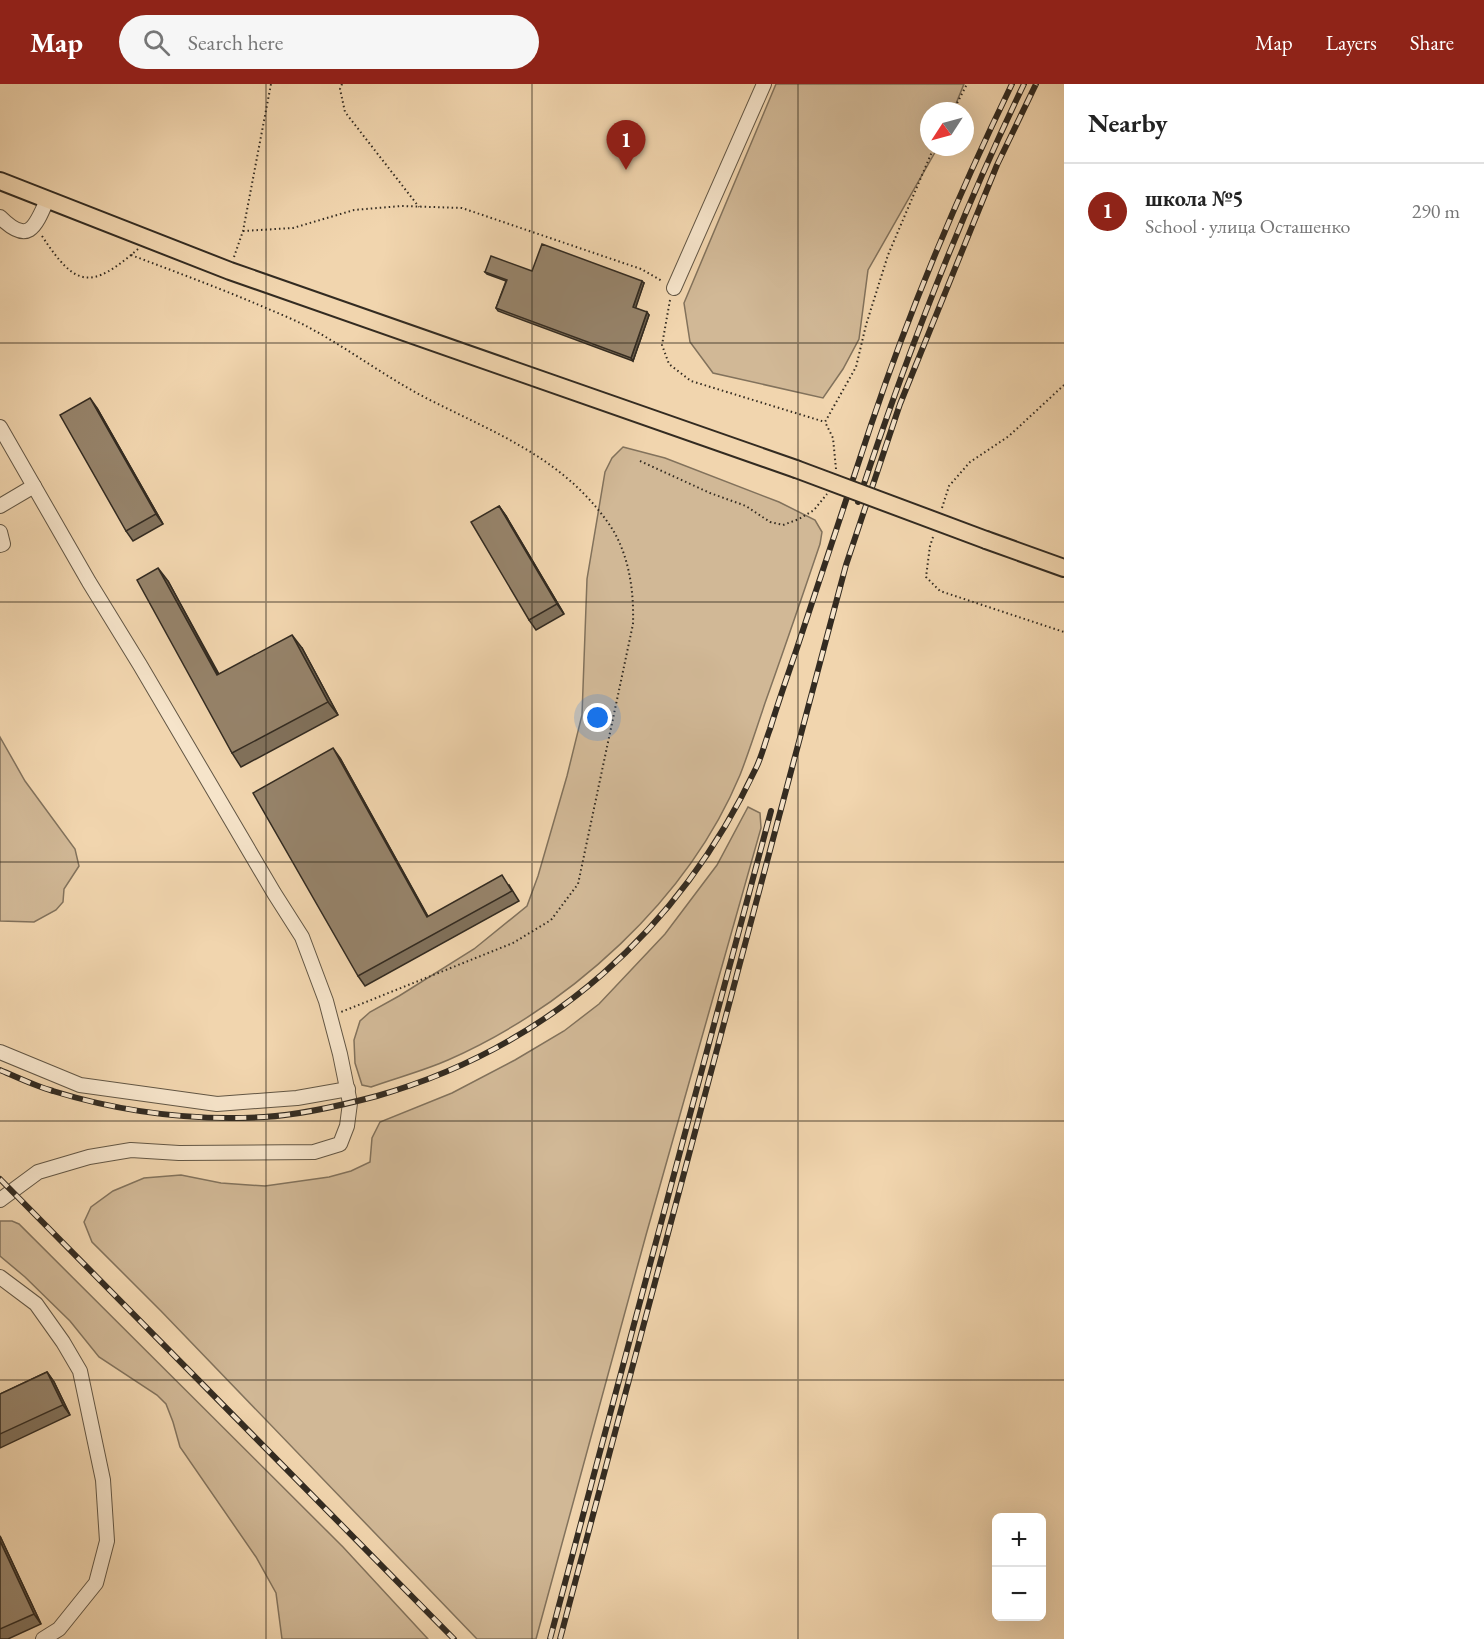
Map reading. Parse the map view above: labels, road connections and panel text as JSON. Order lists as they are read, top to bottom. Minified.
{"north":"bottom left","page":{"header":"Map","search":"Search here","nav":["Map","Layers","Share"],"heading":"Nearby","pins":"1","list":[{"mark":"1","name":"школа №5","note":"School · улица Осташенко","value":"290 m"}],"map_buttons":["+","−"]}}
